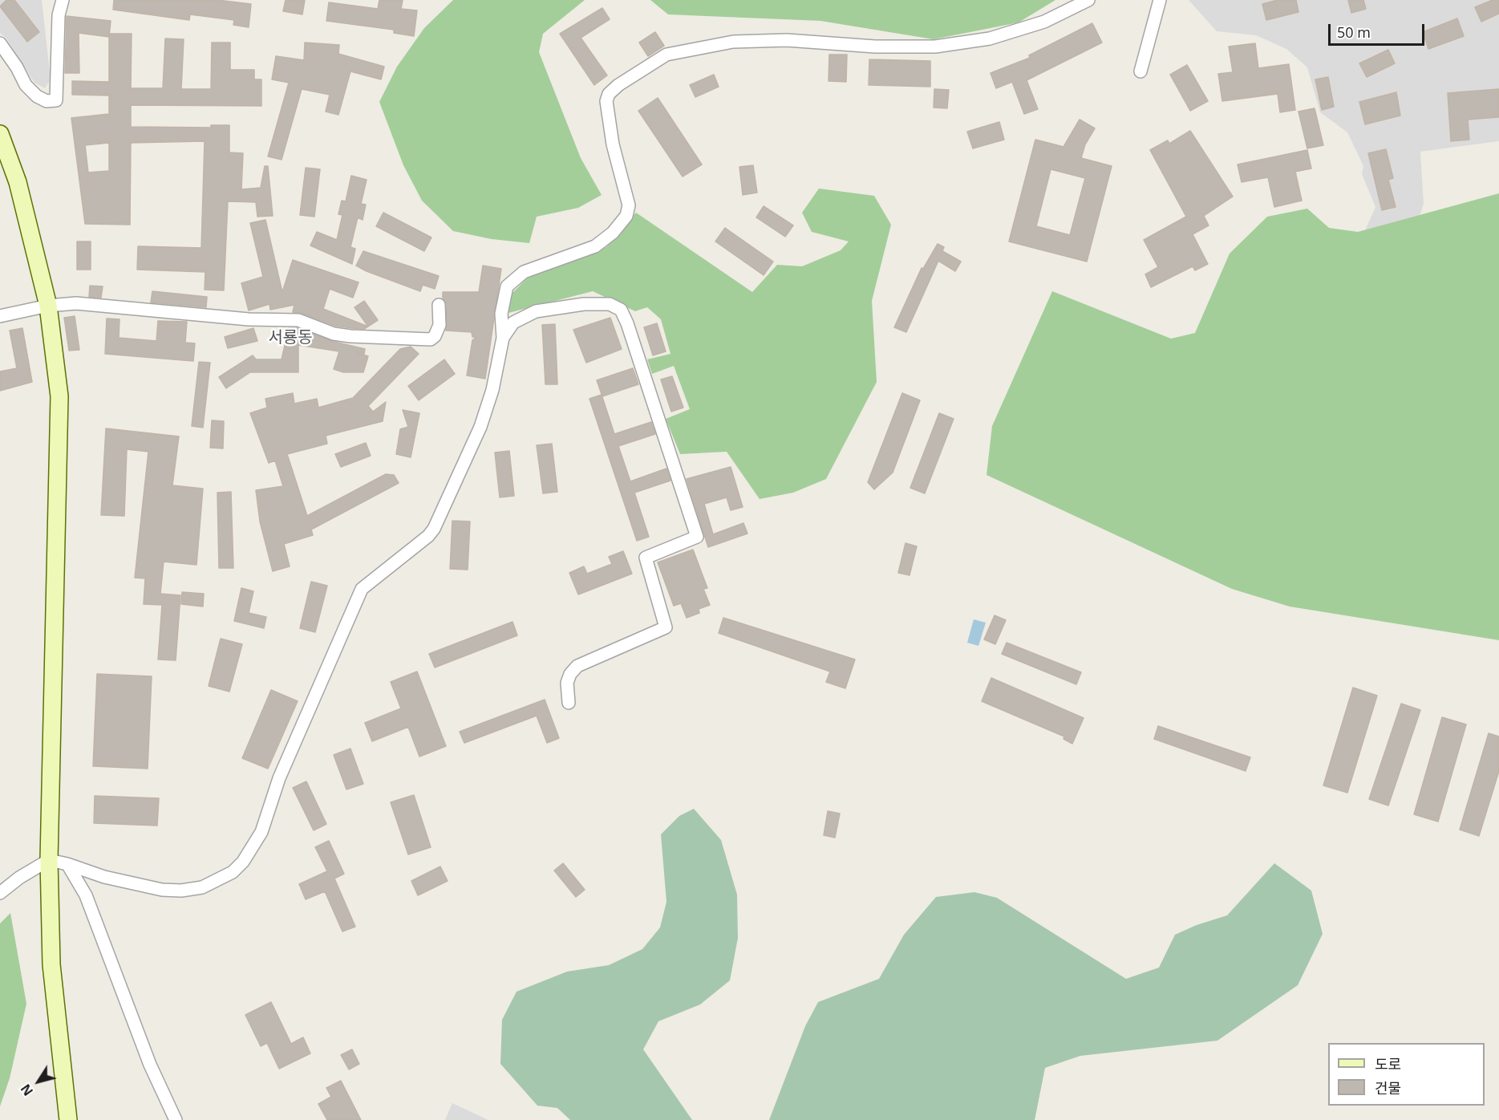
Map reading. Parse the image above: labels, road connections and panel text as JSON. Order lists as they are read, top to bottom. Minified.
{"districts":["서룡동"],"legend":["도로","건물"],"scale_bar":"50 m","north":"bottom left"}
